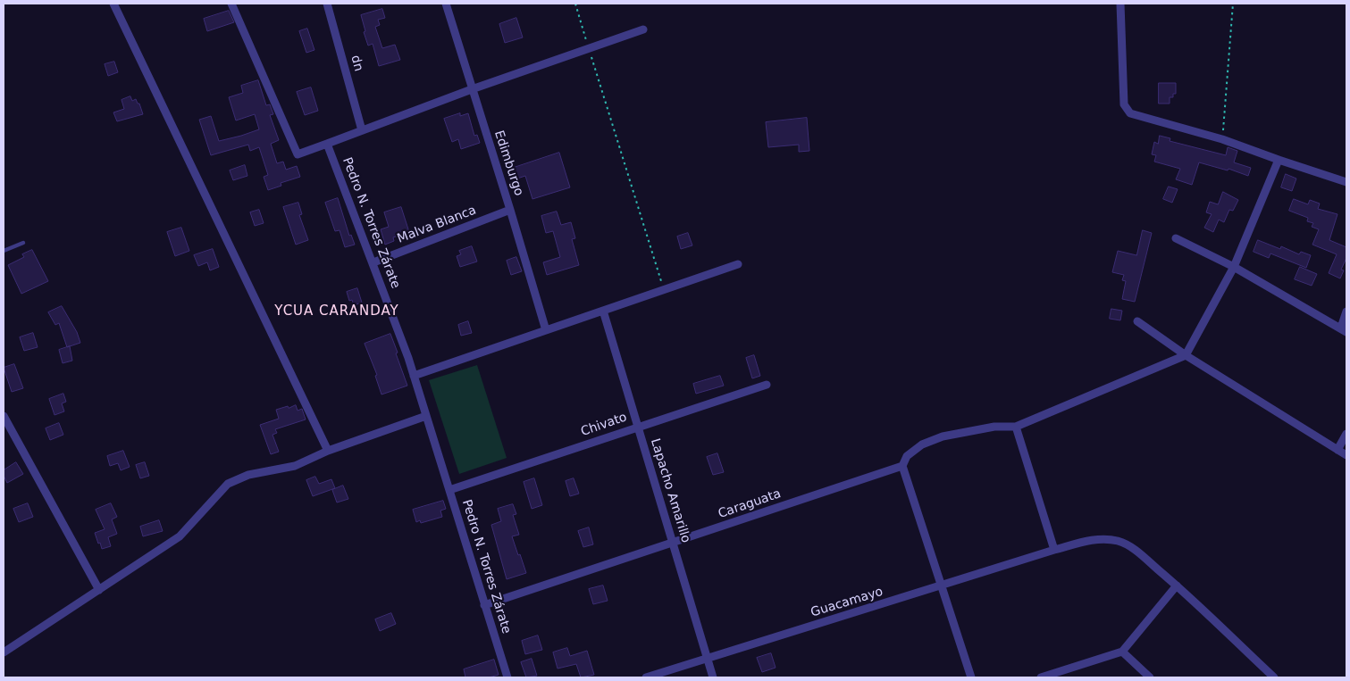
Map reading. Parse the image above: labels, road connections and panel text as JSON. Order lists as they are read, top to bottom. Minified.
{"streets":{"street":["dn","Edimburgo","Pedro N. Torres Zárate","Malva Blanca","Chivato","Lapacho Amarillo","Caraguata","Guacamayo"]},"crossings":[["Edimburgo","Malva Blanca"],["Pedro N. Torres Zárate","Malva Blanca"],["Pedro N. Torres Zárate","Chivato"],["Pedro N. Torres Zárate","Caraguata"],["Chivato","Lapacho Amarillo"],["Lapacho Amarillo","Caraguata"],["Lapacho Amarillo","Guacamayo"]],"districts":["YCUA CARANDAY"]}
